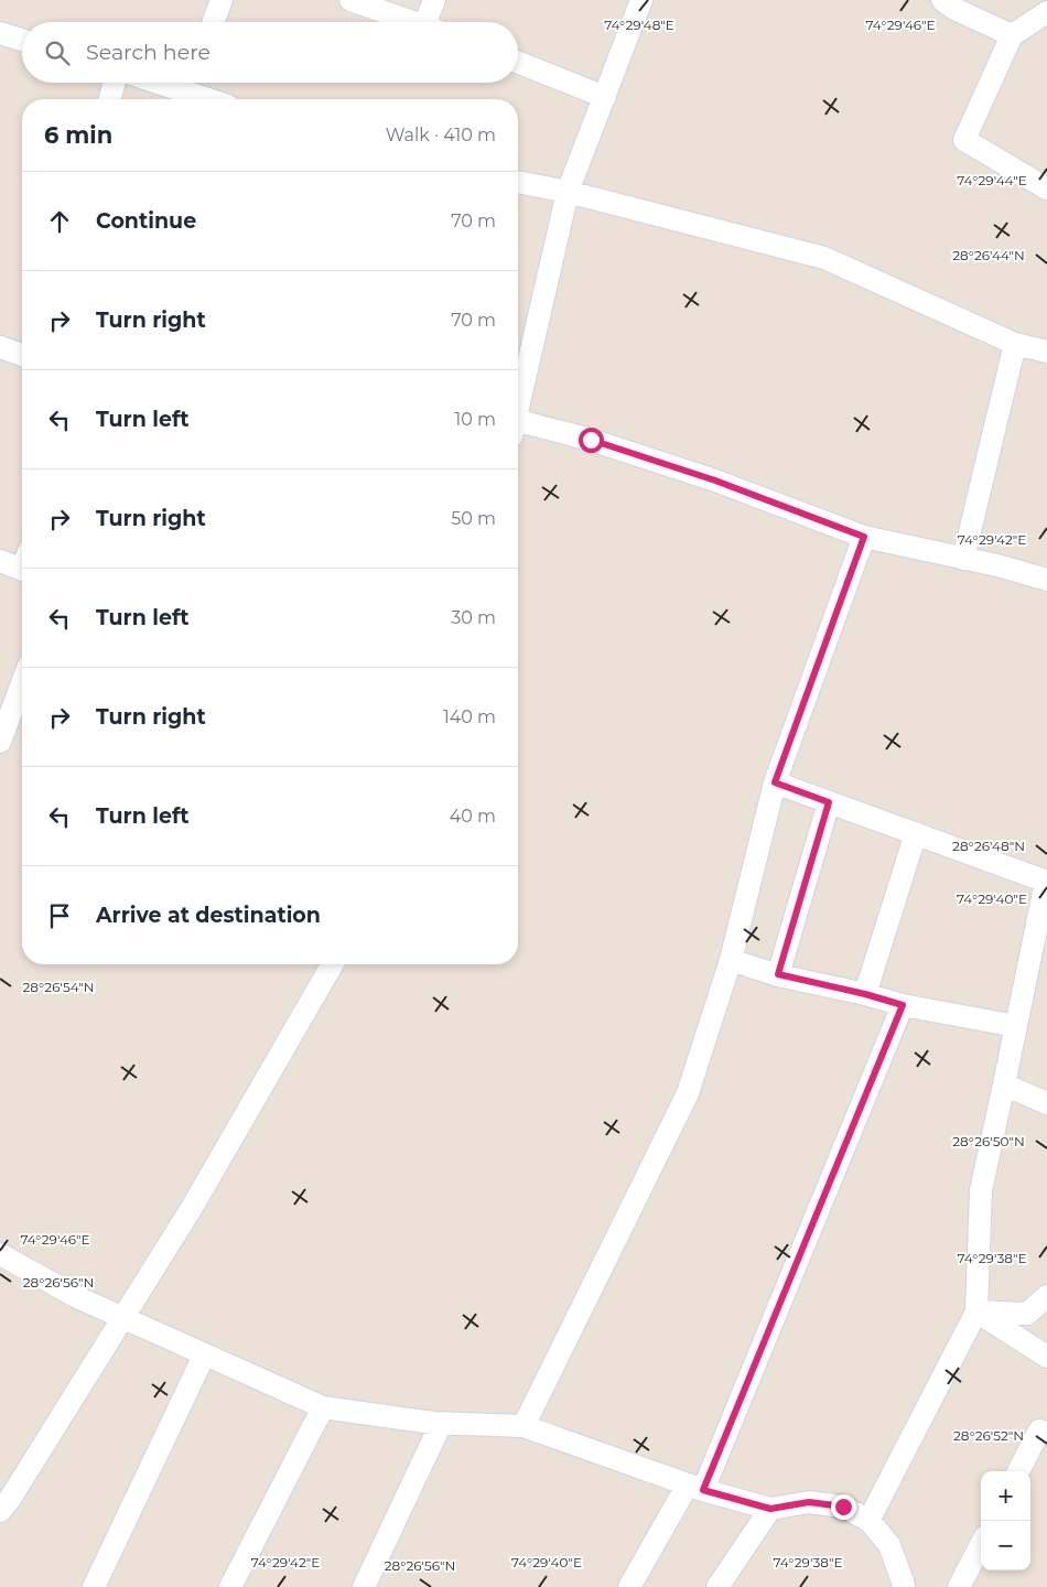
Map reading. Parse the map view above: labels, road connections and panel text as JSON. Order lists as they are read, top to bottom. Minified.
{"page":{"search":"Search here","heading":["6 min","Walk · 410 m"],"list":[["Continue","70 m"],["Turn right","70 m"],["Turn left","10 m"],["Turn right","50 m"],["Turn left","30 m"],["Turn right","140 m"],["Turn left","40 m"],"Arrive at destination"],"map_buttons":["+","−"]},"coordinates":["74°29'48\"E","74°29'46\"E","74°29'44\"E","28°26'44\"N","74°29'42\"E","28°26'48\"N","74°29'40\"E","28°26'54\"N","28°26'50\"N","74°29'38\"E","28°26'56\"N","28°26'52\"N"]}
